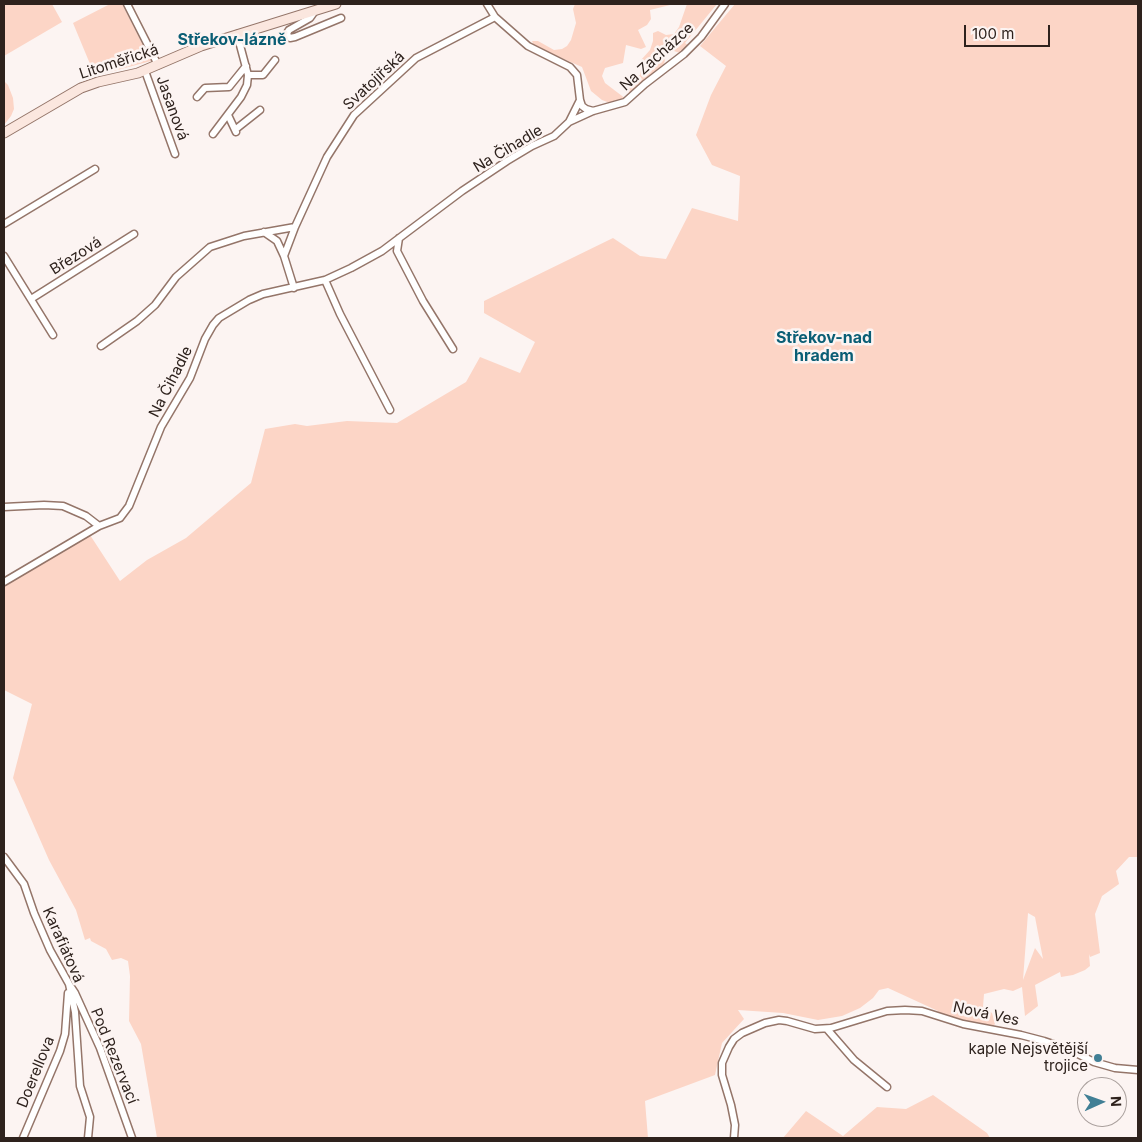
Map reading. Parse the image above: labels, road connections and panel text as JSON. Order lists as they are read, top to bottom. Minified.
{"streets":{"main road":["Litoměřická"],"street":["Na Zacházce","Svatojiřská","Jasanová","Na Čihadle","Březová","Karafiátová","Nová Ves","Pod Rezervací","Doerellova"]},"crossings":[["Na Zacházce","Na Čihadle"],["Litoměřická","Jasanová"],["Karafiátová","Pod Rezervací"],["Karafiátová","Doerellova"],["Pod Rezervací","Doerellova"]],"districts":["Střekov-lázně","Střekov-nad hradem"],"places":["kaple Nejsvětější trojice"],"scale_bar":"100 m","north":"right"}
